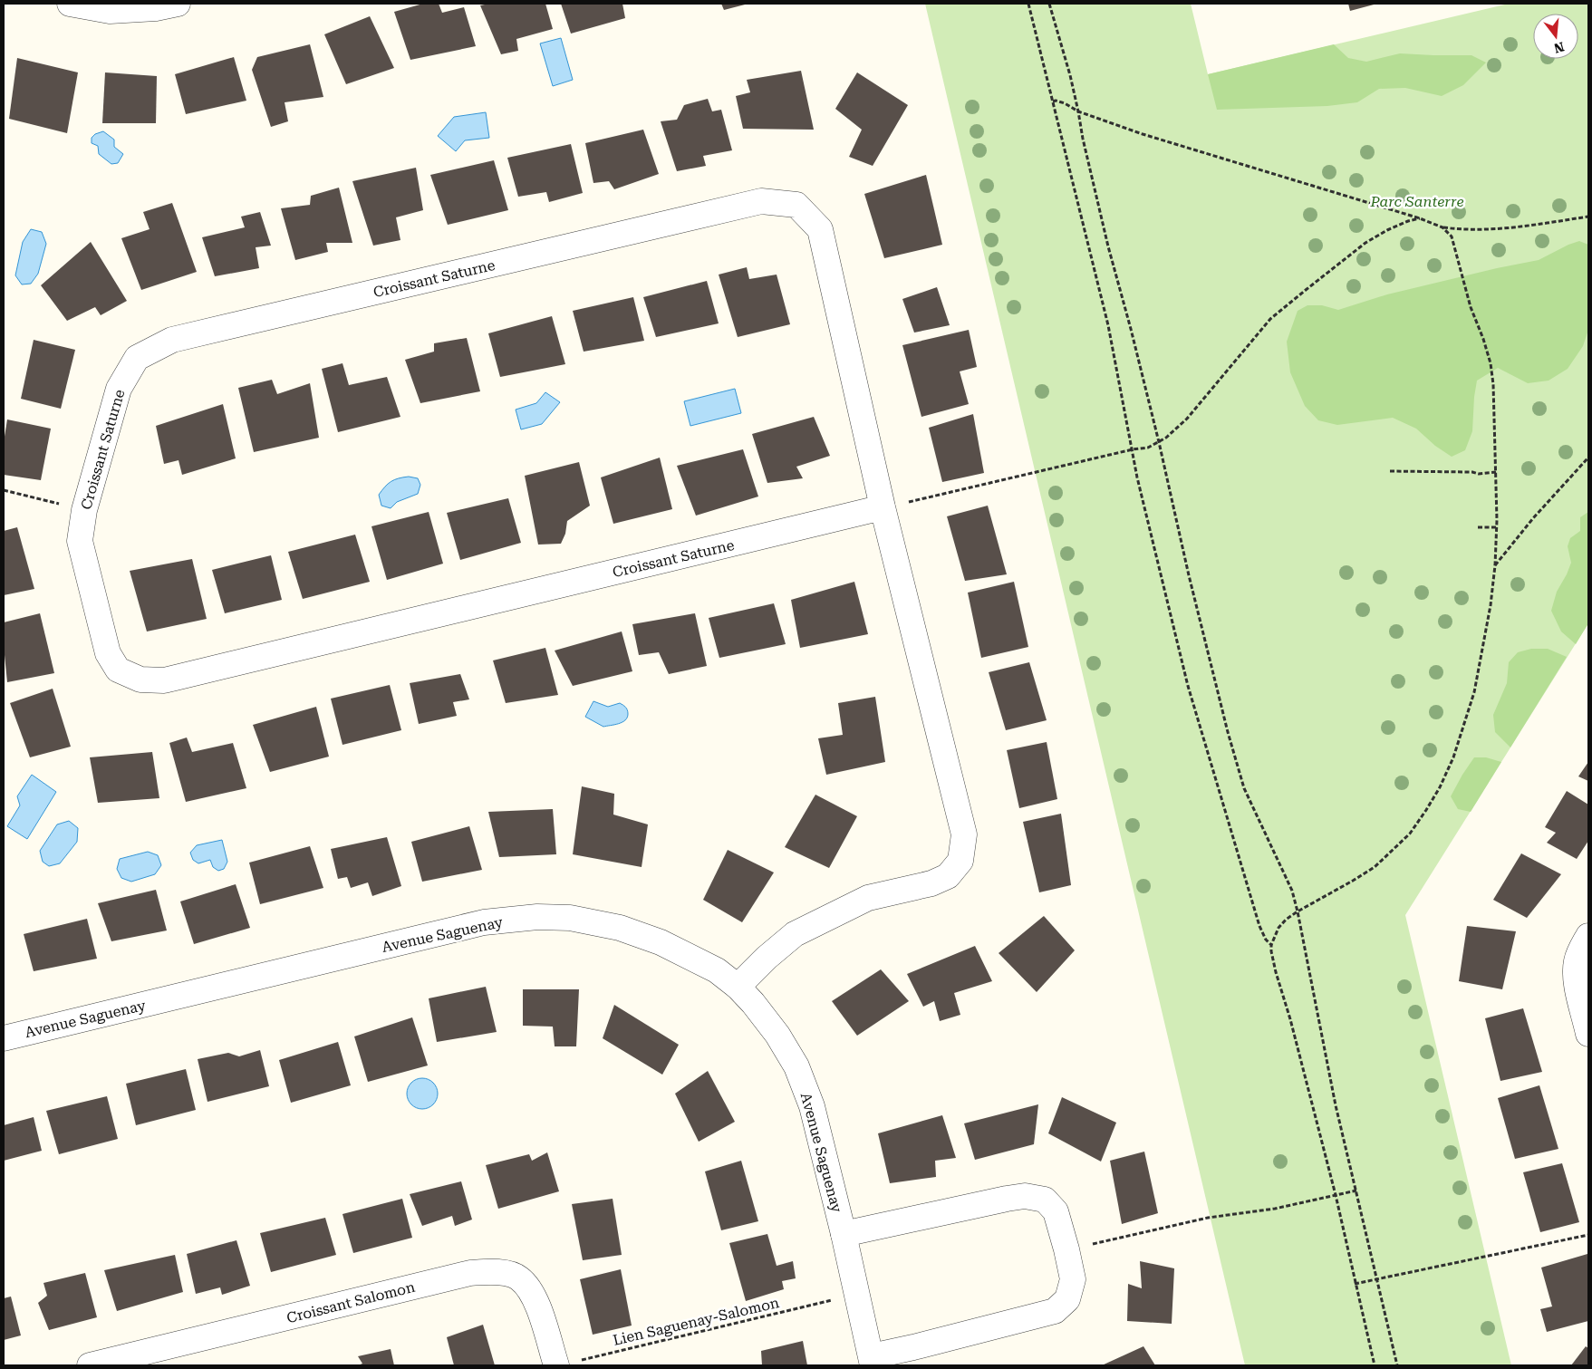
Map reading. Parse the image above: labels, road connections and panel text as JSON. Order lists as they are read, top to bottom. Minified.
{"streets":{"street":["Croissant Saturne","Avenue Saguenay","Croissant Salomon"],"path":["Lien Saguenay-Salomon"]},"crossings":[["Croissant Saturne","Avenue Saguenay"],["Croissant Salomon","Lien Saguenay-Salomon"]],"parks":["Parc Santerre"],"north":"bottom"}
